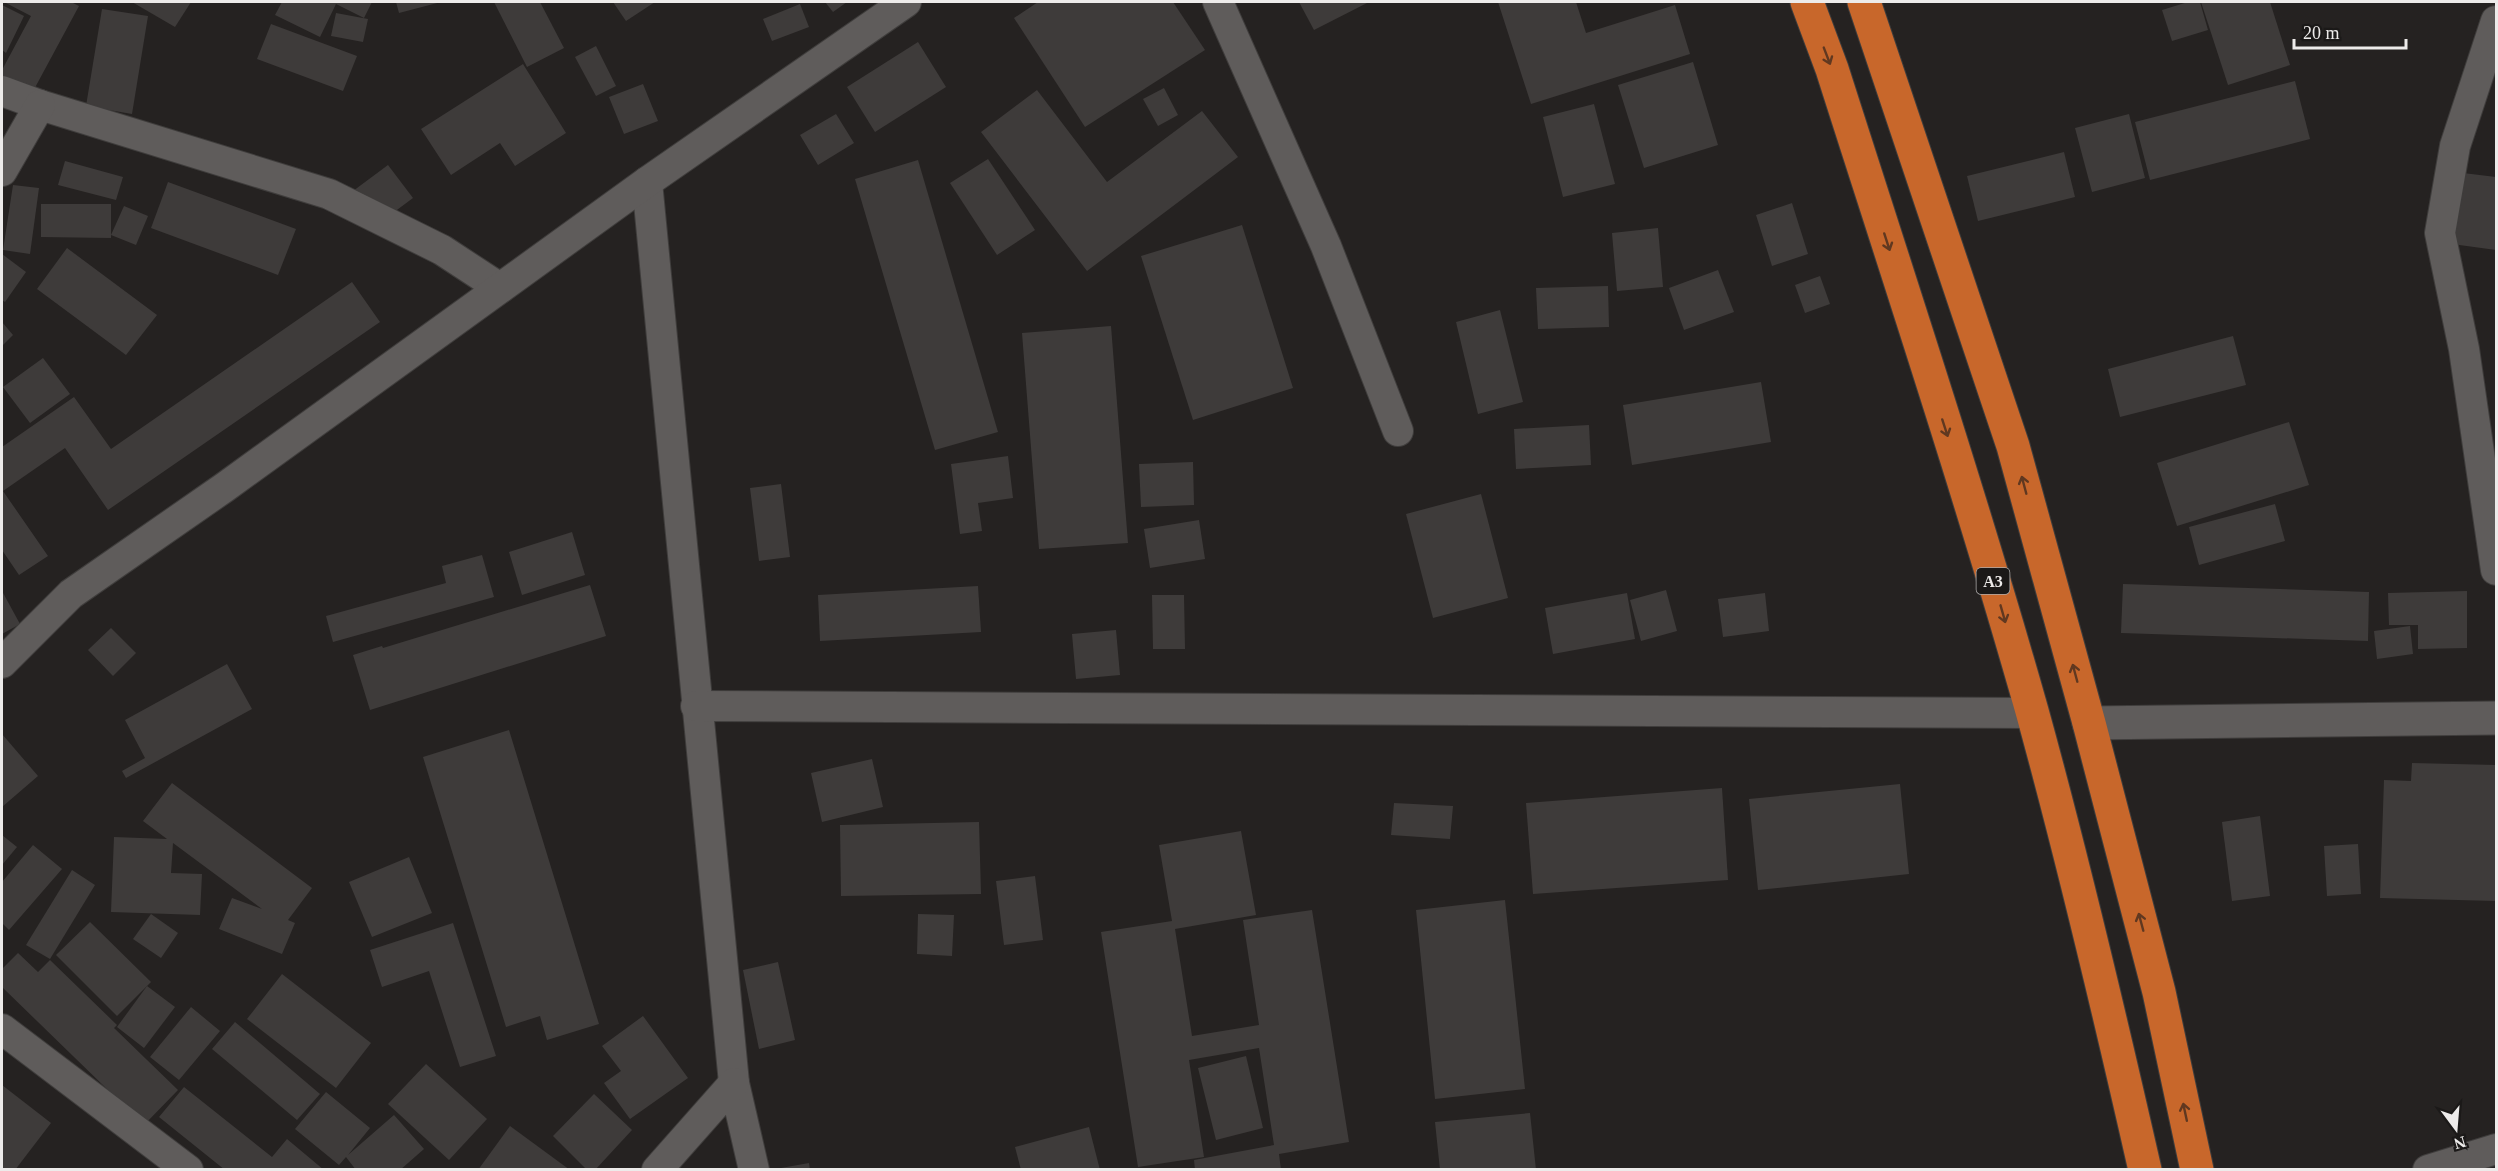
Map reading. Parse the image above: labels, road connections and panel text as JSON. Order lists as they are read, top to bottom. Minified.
{"streets":{"highway":["A3"]},"scale_bar":"20 m","north":"bottom"}
